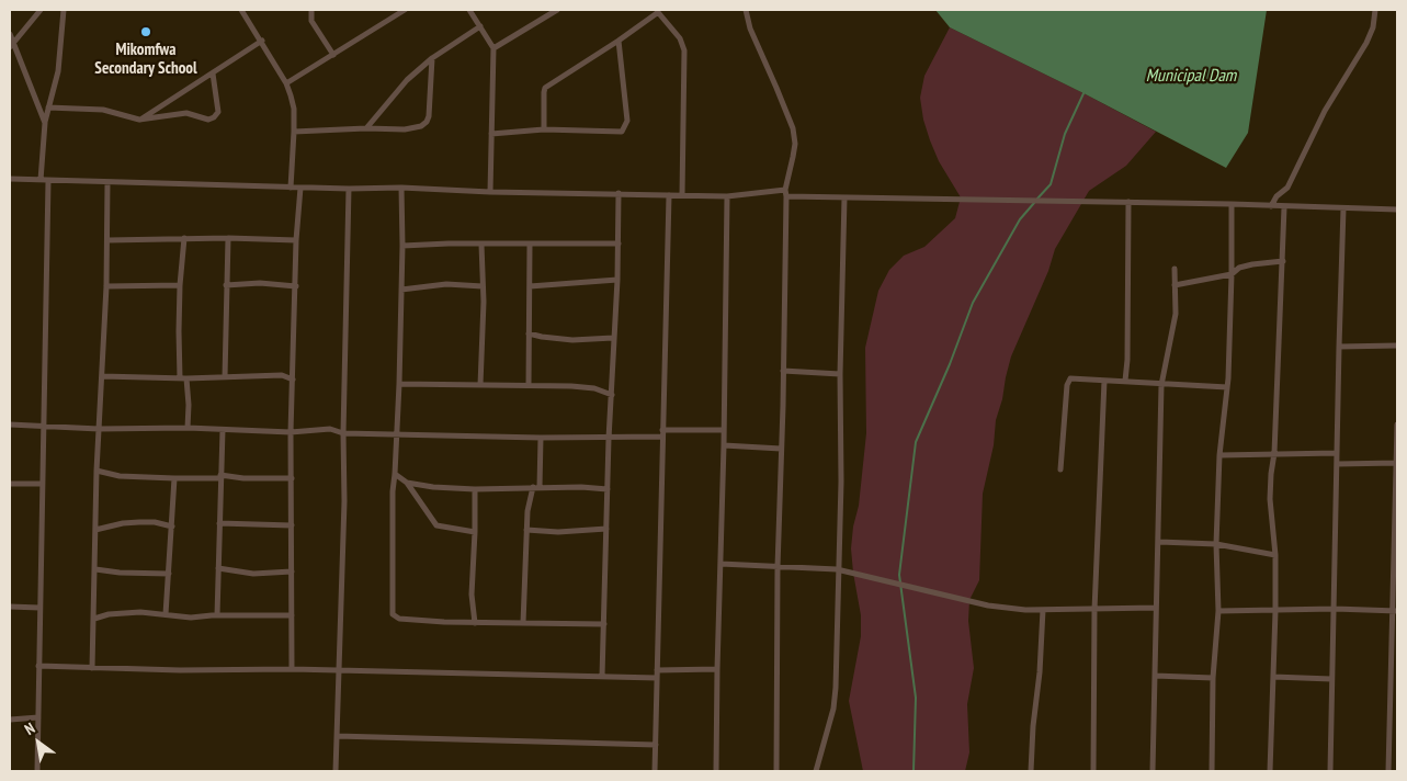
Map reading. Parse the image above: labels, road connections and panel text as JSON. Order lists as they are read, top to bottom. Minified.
{"water":["Municipal Dam"],"places":["Mikomfwa Secondary School"],"north":"top left"}
